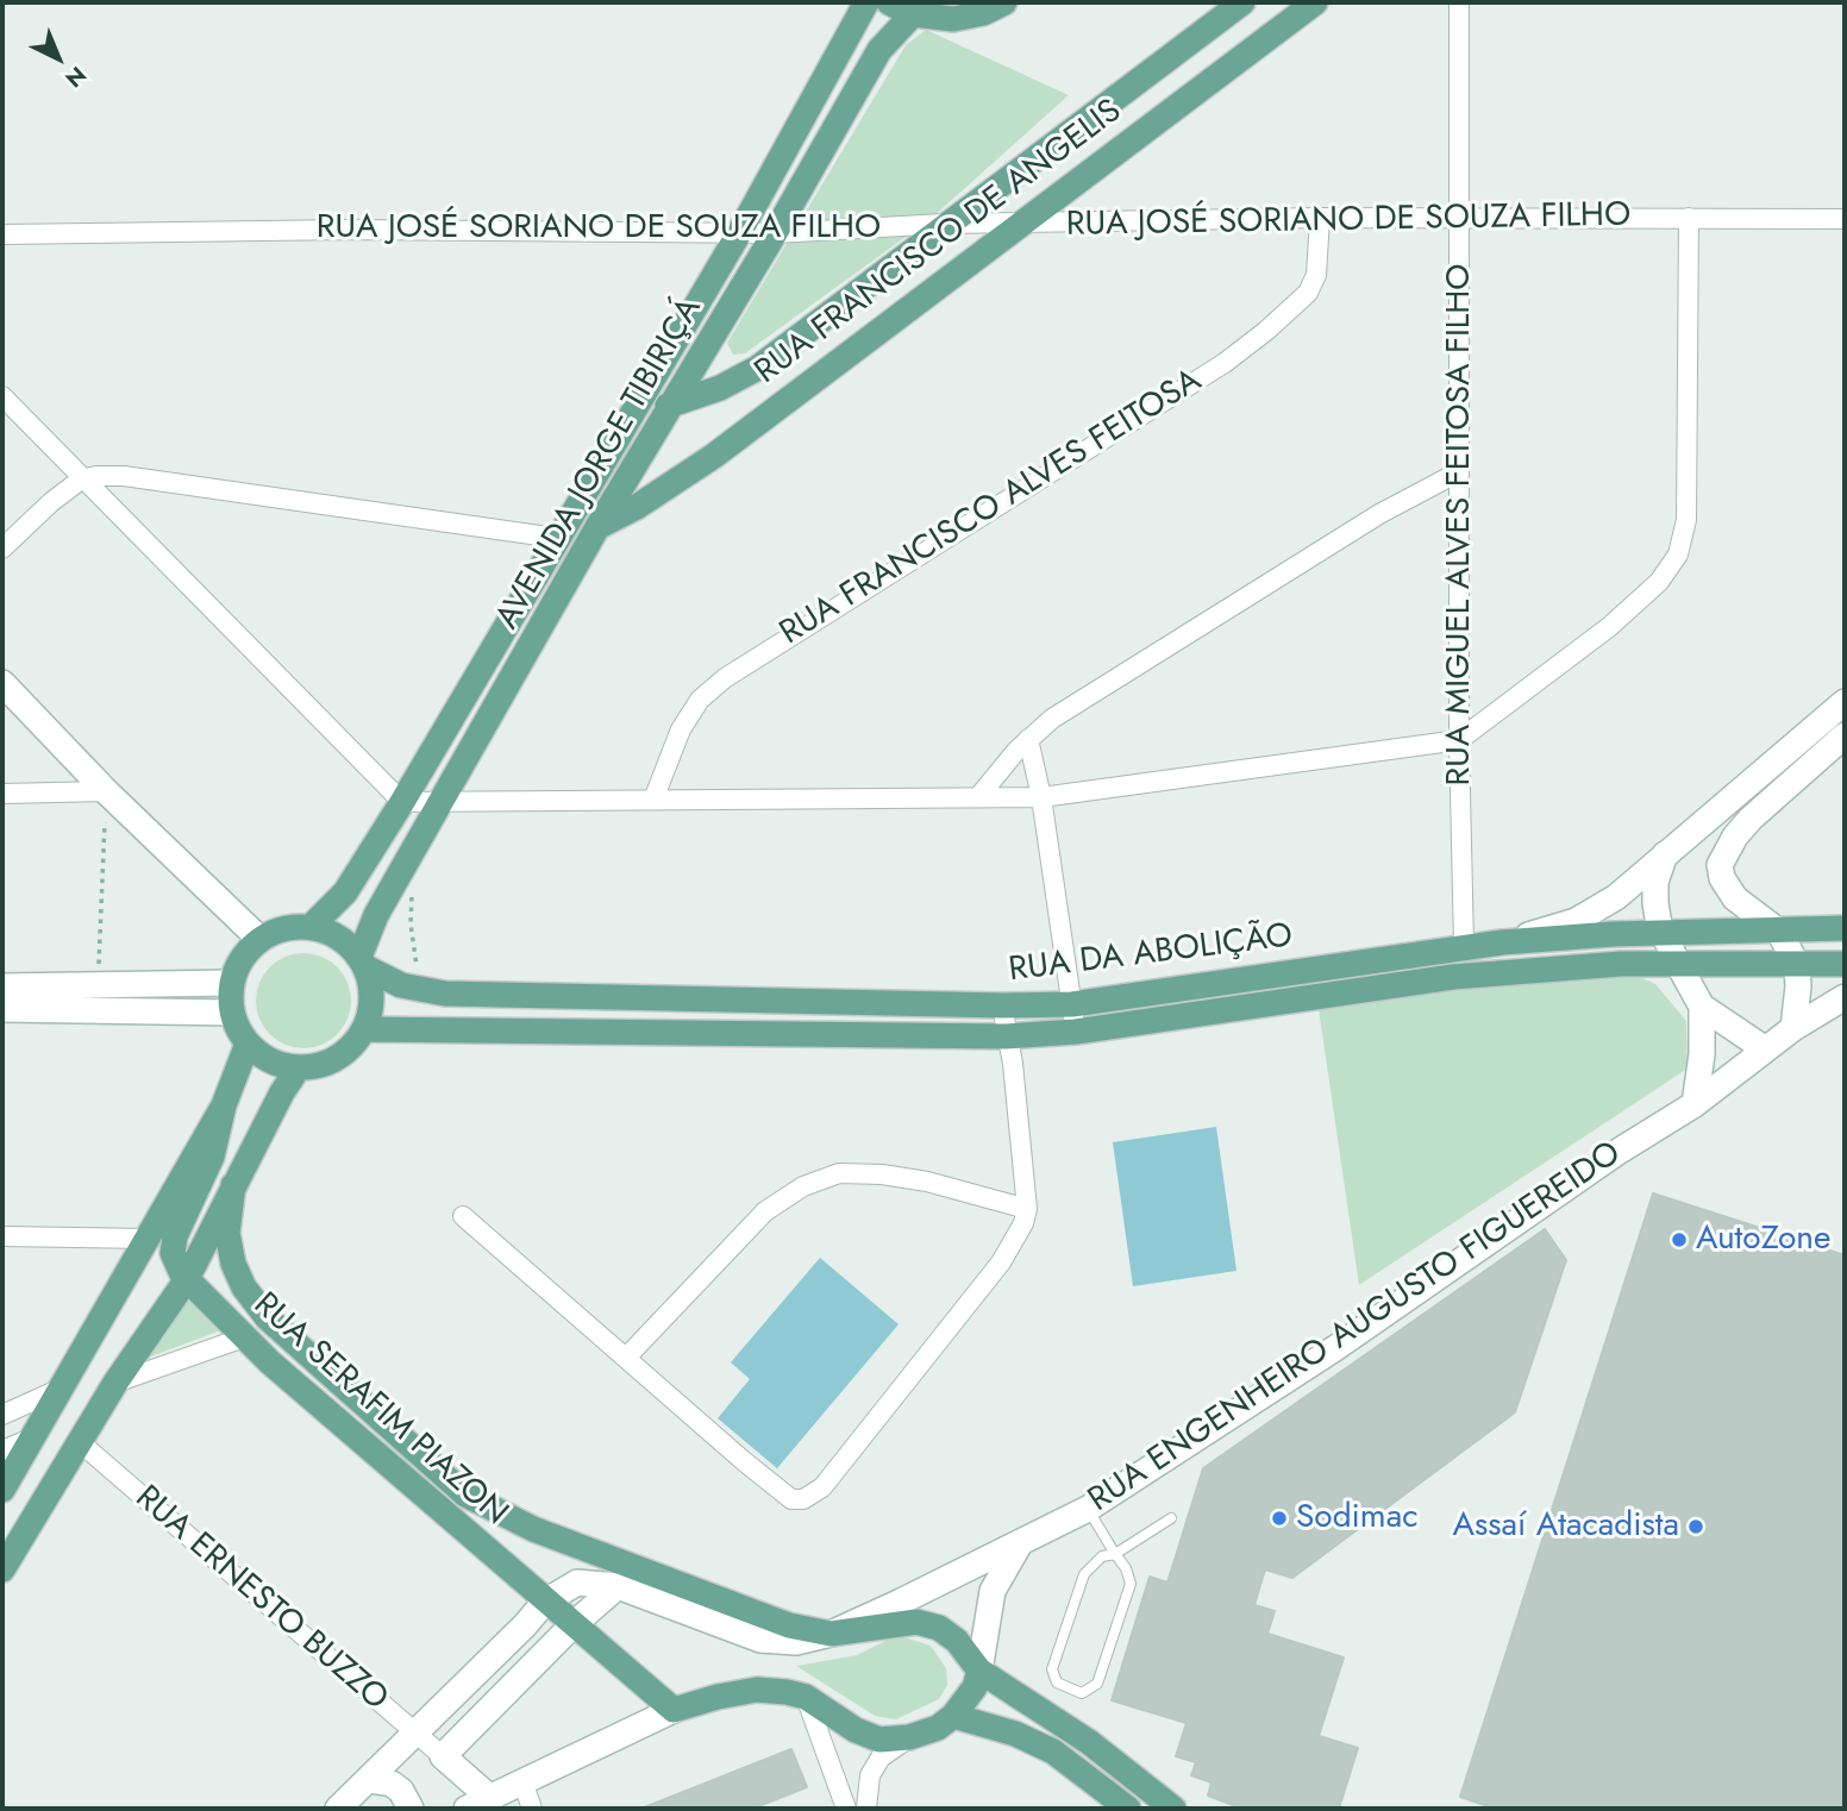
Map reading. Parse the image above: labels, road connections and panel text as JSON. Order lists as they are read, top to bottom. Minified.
{"streets":{"main road":["RUA FRANCISCO DE ANGELIS","AVENIDA JORGE TIBIRIÇÁ","RUA DA ABOLIÇÃO","RUA ENGENHEIRO AUGUSTO FIGUEREIDO","RUA SERAFIM PIAZON"],"street":["RUA JOSÉ SORIANO DE SOUZA FILHO","RUA FRANCISCO ALVES FEITOSA","RUA MIGUEL ALVES FEITOSA FILHO","RUA ERNESTO BUZZO"]},"crossings":[["RUA JOSÉ SORIANO DE SOUZA FILHO","RUA FRANCISCO DE ANGELIS"],["RUA JOSÉ SORIANO DE SOUZA FILHO","AVENIDA JORGE TIBIRIÇÁ"],["RUA JOSÉ SORIANO DE SOUZA FILHO","RUA FRANCISCO ALVES FEITOSA"],["RUA JOSÉ SORIANO DE SOUZA FILHO","RUA MIGUEL ALVES FEITOSA FILHO"],["RUA FRANCISCO DE ANGELIS","AVENIDA JORGE TIBIRIÇÁ"],["AVENIDA JORGE TIBIRIÇÁ","RUA DA ABOLIÇÃO"],["RUA MIGUEL ALVES FEITOSA FILHO","RUA DA ABOLIÇÃO"],["RUA ENGENHEIRO AUGUSTO FIGUEREIDO","RUA SERAFIM PIAZON"],["RUA ENGENHEIRO AUGUSTO FIGUEREIDO","RUA ERNESTO BUZZO"]],"places":["AutoZone","Sodimac","Assaí Atacadista"],"north":"bottom right"}
